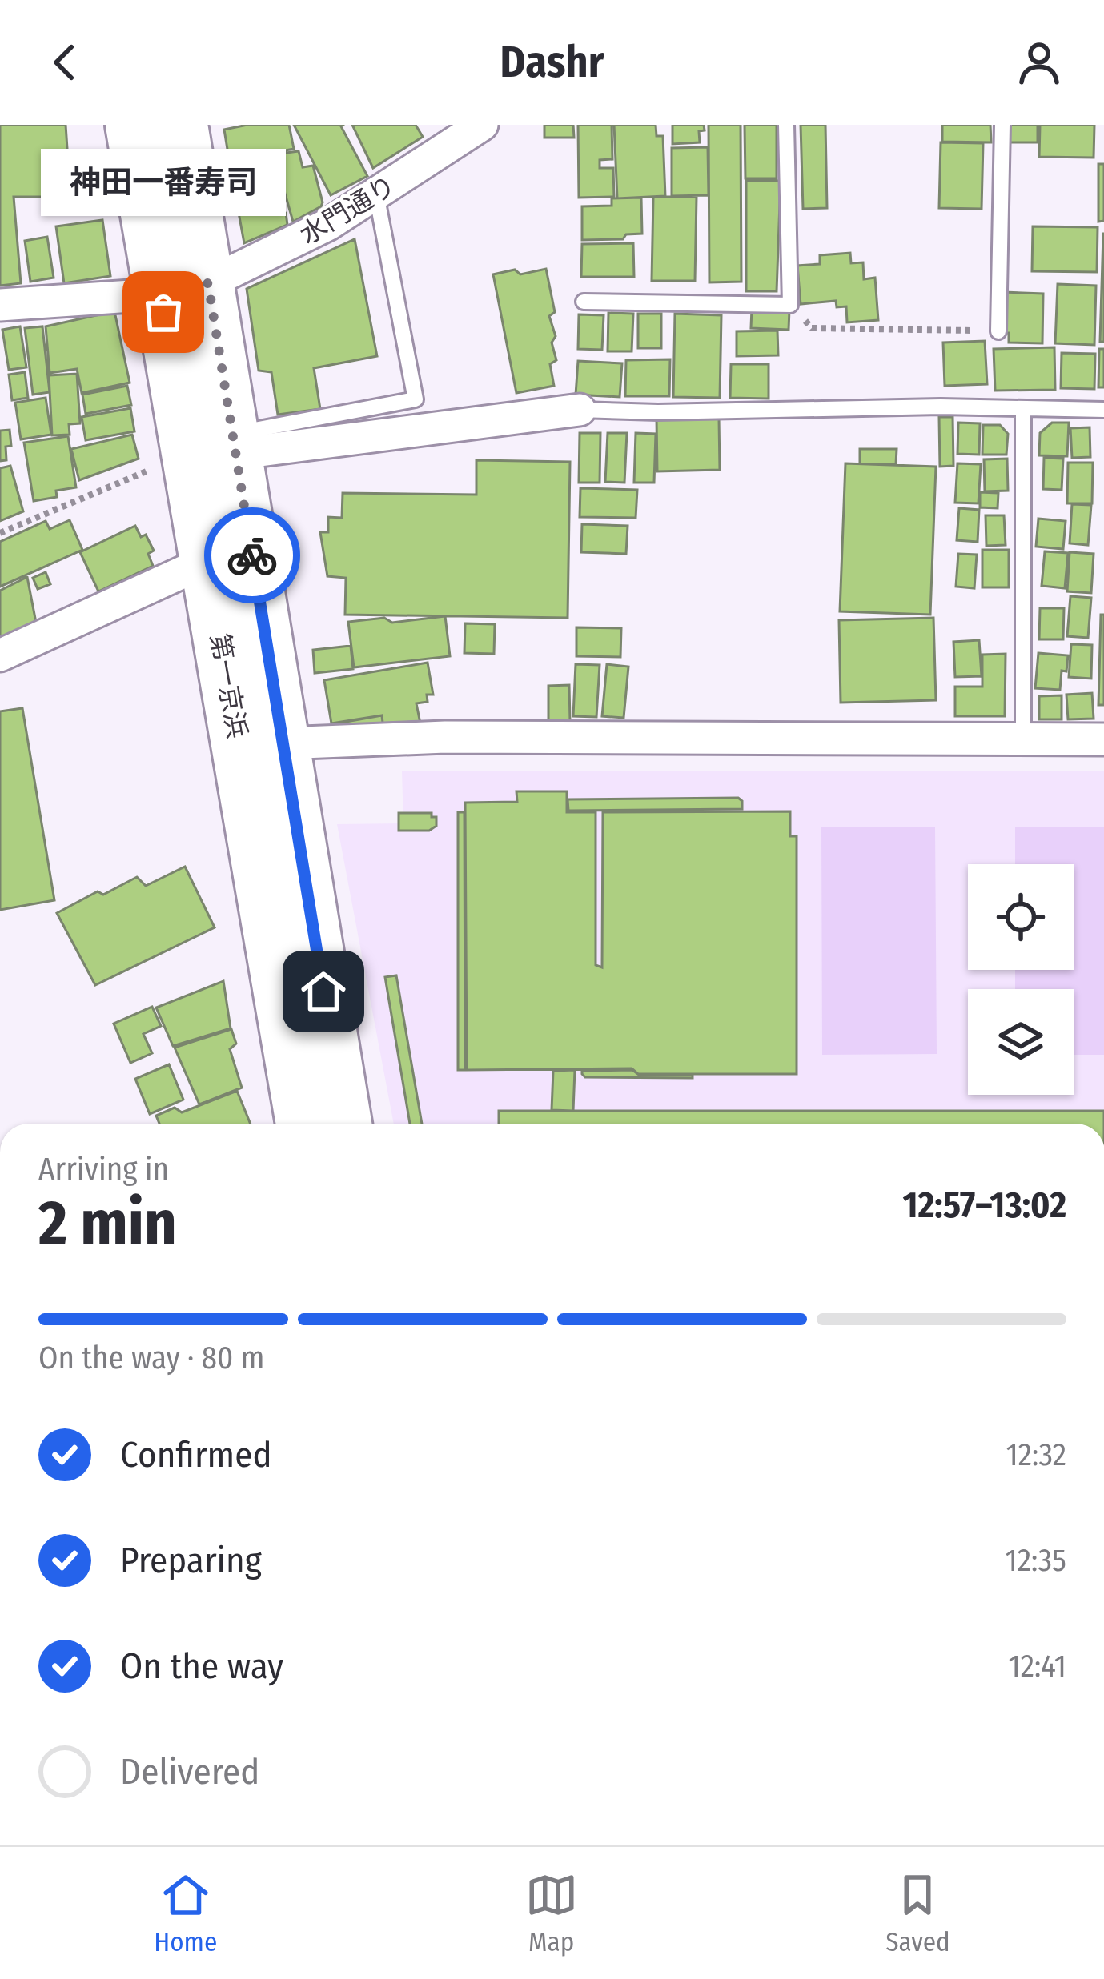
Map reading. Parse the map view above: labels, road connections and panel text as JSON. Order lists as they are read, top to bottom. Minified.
{"streets":{"highway":["第一京浜"],"street":["水門通り"]},"crossings":[["水門通り","第一京浜"]],"places":["神田一番寿司"],"page":{"header":"Dashr","bubble":"神田一番寿司","heading":["2 min","Arriving in","12:57–13:02"],"bar":"On the way · 80 m","list":[["Confirmed","12:32"],["Preparing","12:35"],["On the way","12:41"],"Delivered"],"tabs":["Home","Map","Saved"]}}
